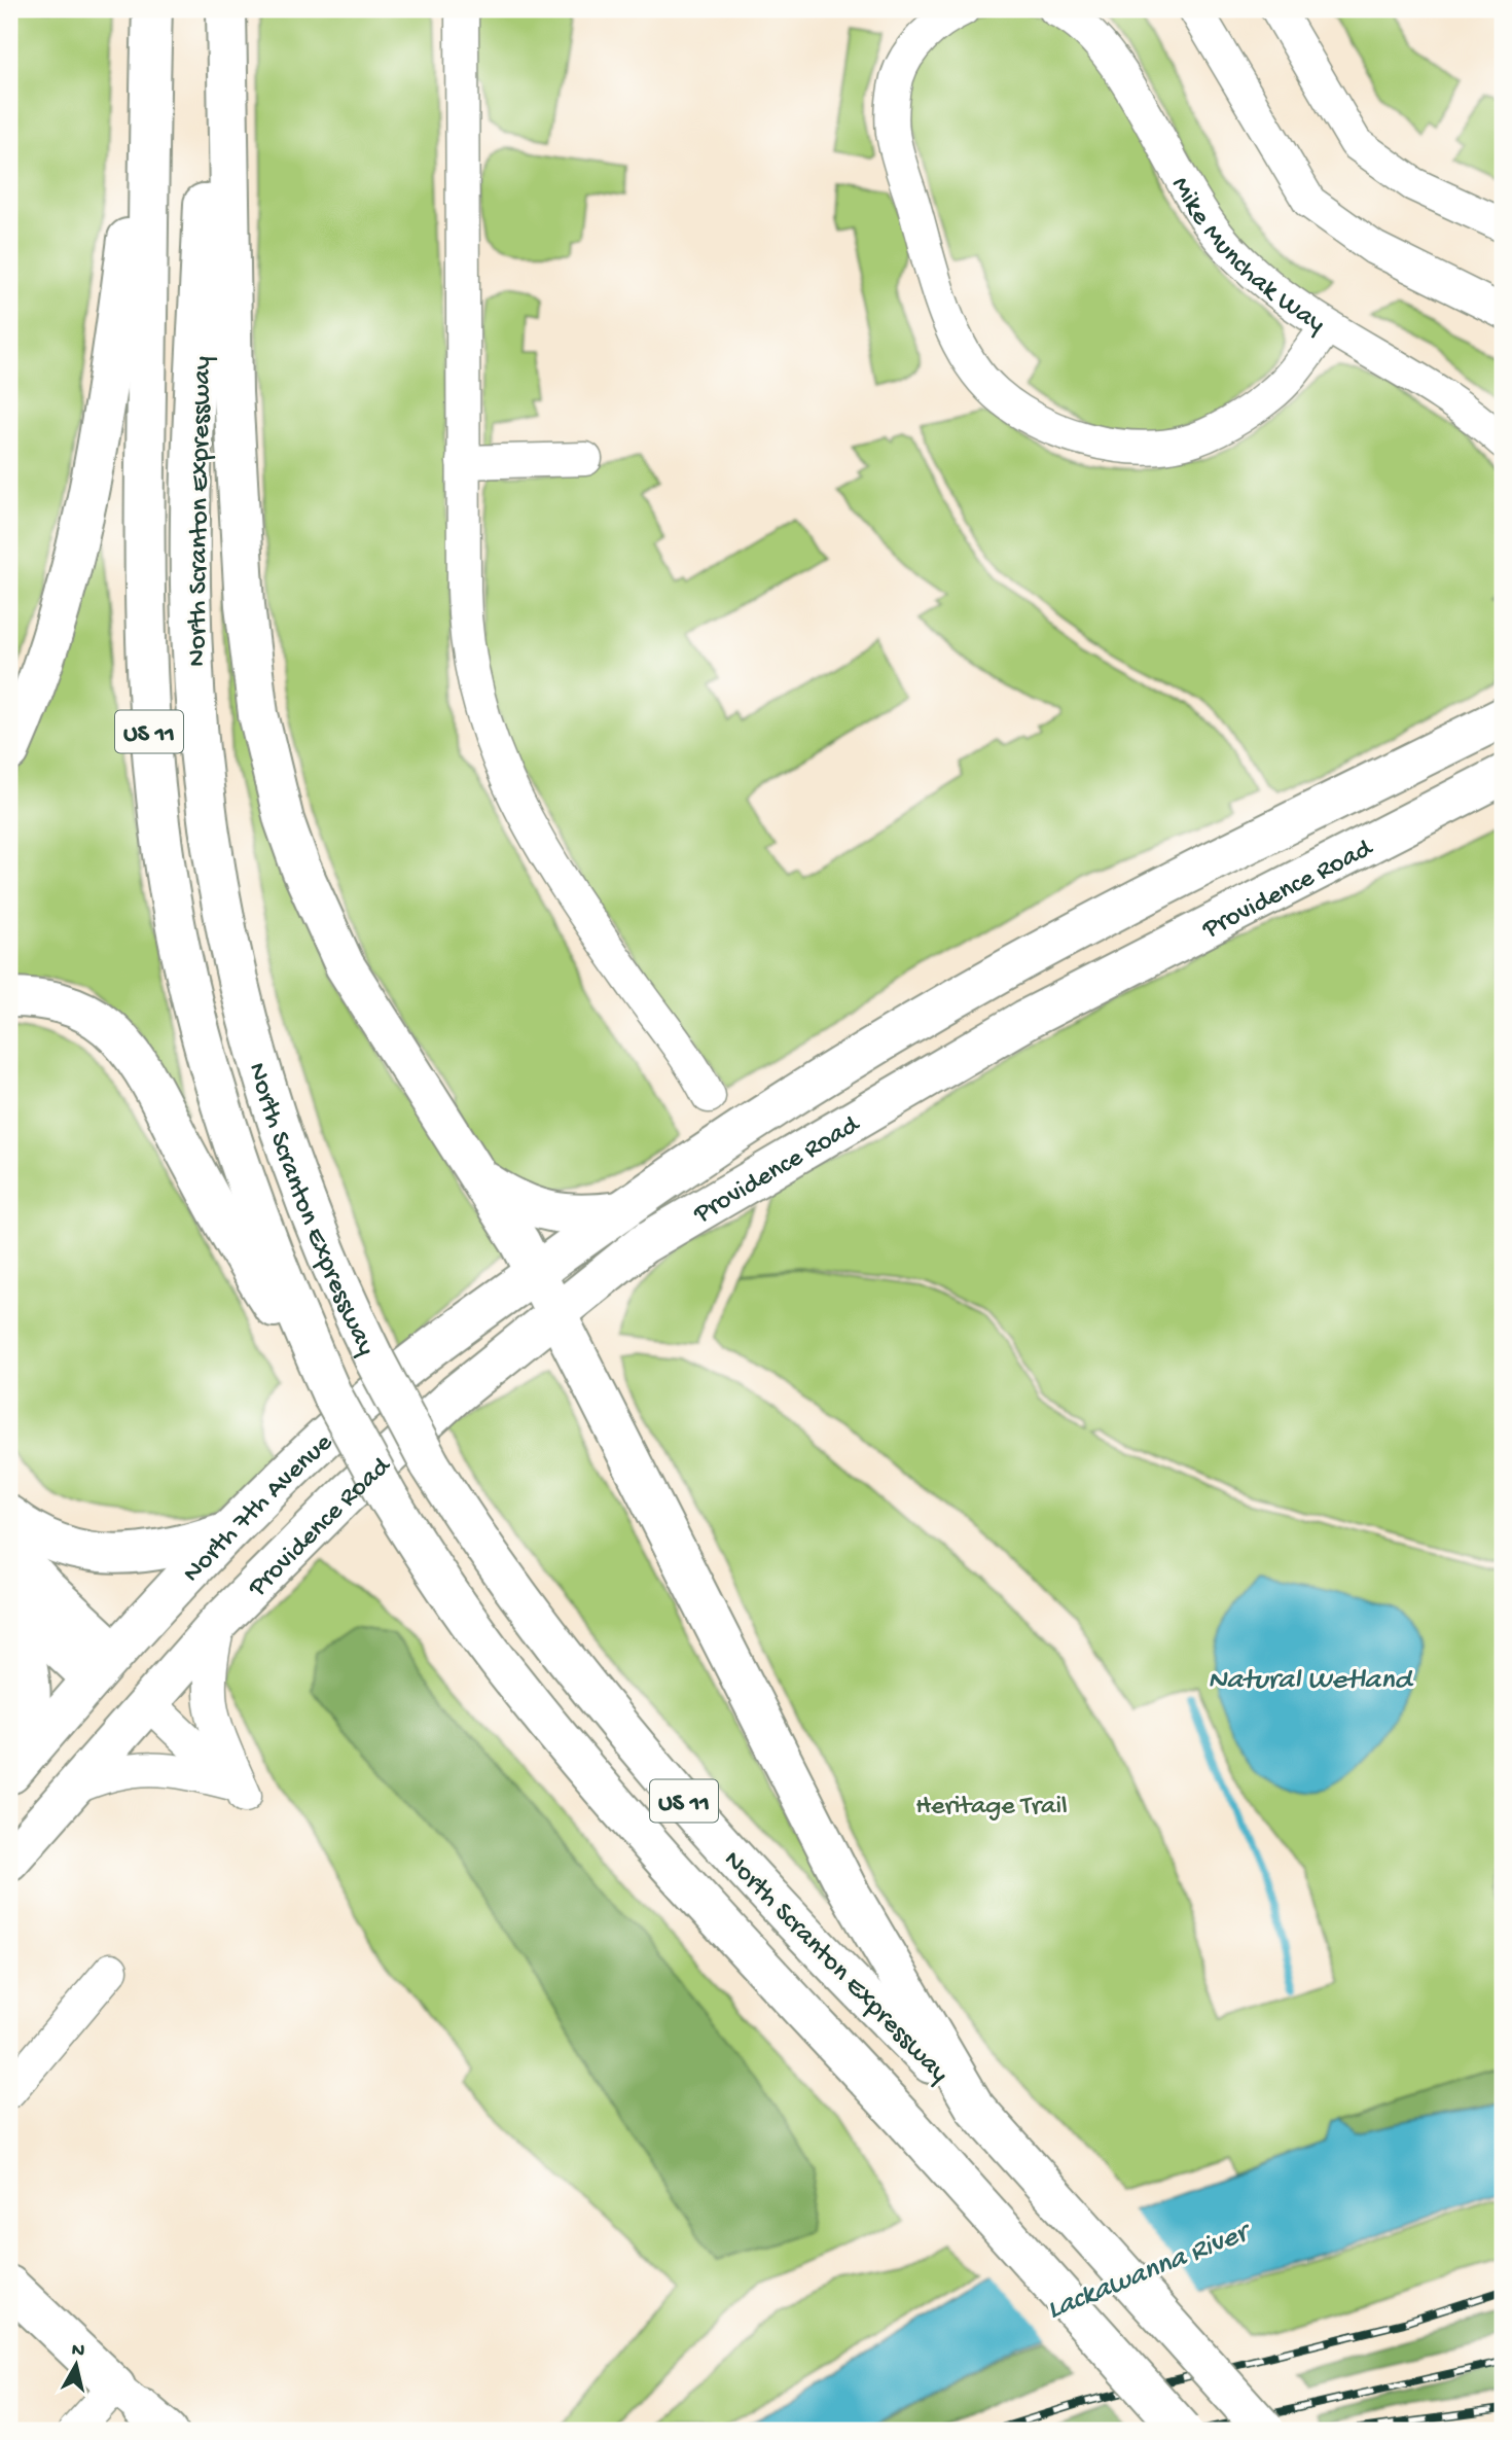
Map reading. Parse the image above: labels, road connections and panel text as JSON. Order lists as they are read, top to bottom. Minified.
{"streets":{"main road":["North Scranton Expressway","US 11","Providence Road","North 7th Avenue"],"street":["Mike Munchak Way"]},"crossings":[["Providence Road","North 7th Avenue"]],"water":["Natural Wetland","Lackawanna River"],"parks":["Heritage Trail"],"north":"top"}
